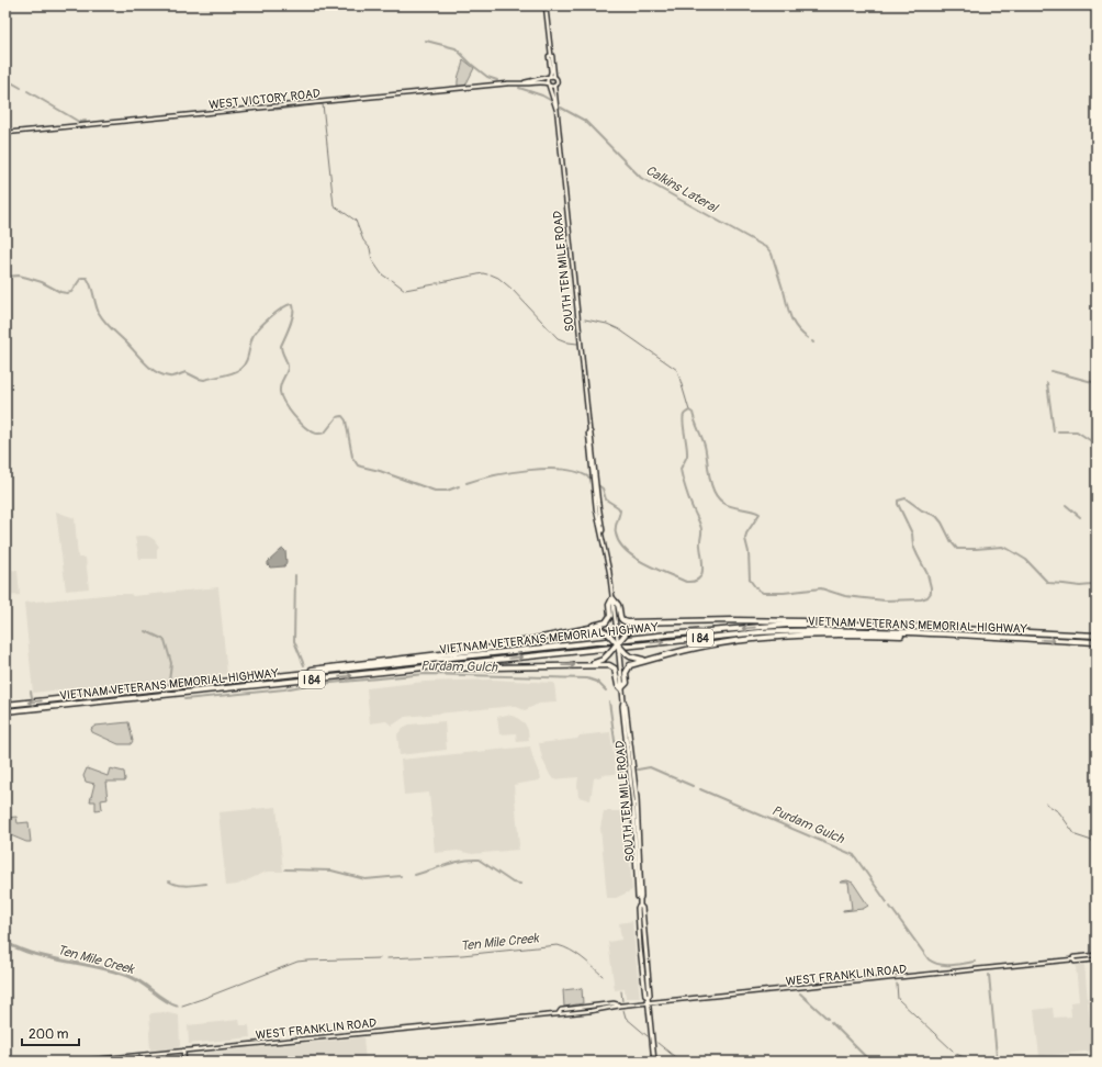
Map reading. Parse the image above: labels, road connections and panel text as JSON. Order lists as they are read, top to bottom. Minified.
{"streets":{"highway":["VIETNAM VETERANS MEMORIAL HIGHWAY","I 84"],"main road":["WEST VICTORY ROAD","SOUTH TEN MILE ROAD","WEST FRANKLIN ROAD"]},"crossings":[["WEST VICTORY ROAD","SOUTH TEN MILE ROAD"],["SOUTH TEN MILE ROAD","WEST FRANKLIN ROAD"]],"water":["Calkins Lateral","Purdam Gulch","Ten Mile Creek"],"scale_bar":"200 m"}
